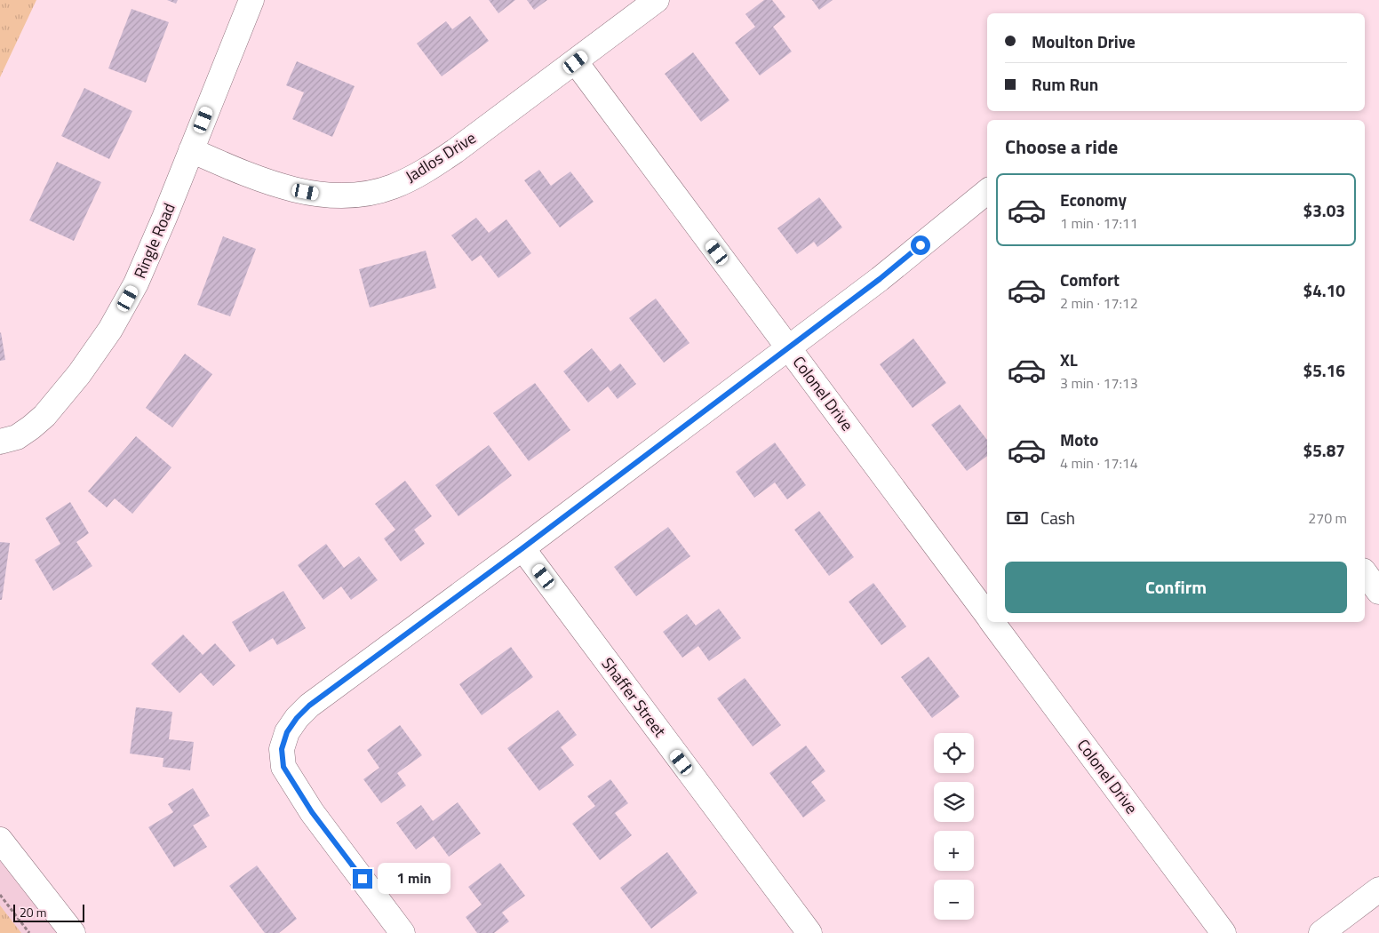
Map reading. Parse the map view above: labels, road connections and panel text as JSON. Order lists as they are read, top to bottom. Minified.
{"streets":{"street":["Jadlos Drive","Ringle Road","Colonel Drive","Shaffer Street"]},"crossings":[["Jadlos Drive","Ringle Road"],["Jadlos Drive","Colonel Drive"]],"scale_bar":"20 m","page":{"banner":["Moulton Drive","Rum Run"],"heading":"Choose a ride","list":[{"name":"Economy","note":"1 min · 17:11","value":"$3.03"},{"name":"Comfort","note":"2 min · 17:12","value":"$4.10"},{"name":"XL","note":"3 min · 17:13","value":"$5.16"},{"name":"Moto","note":"4 min · 17:14","value":"$5.87"}],"pay":["Cash","270 m"],"buttons":"Confirm","map_buttons":["+","−"],"bubble":"1 min","scale":"20 m"}}
